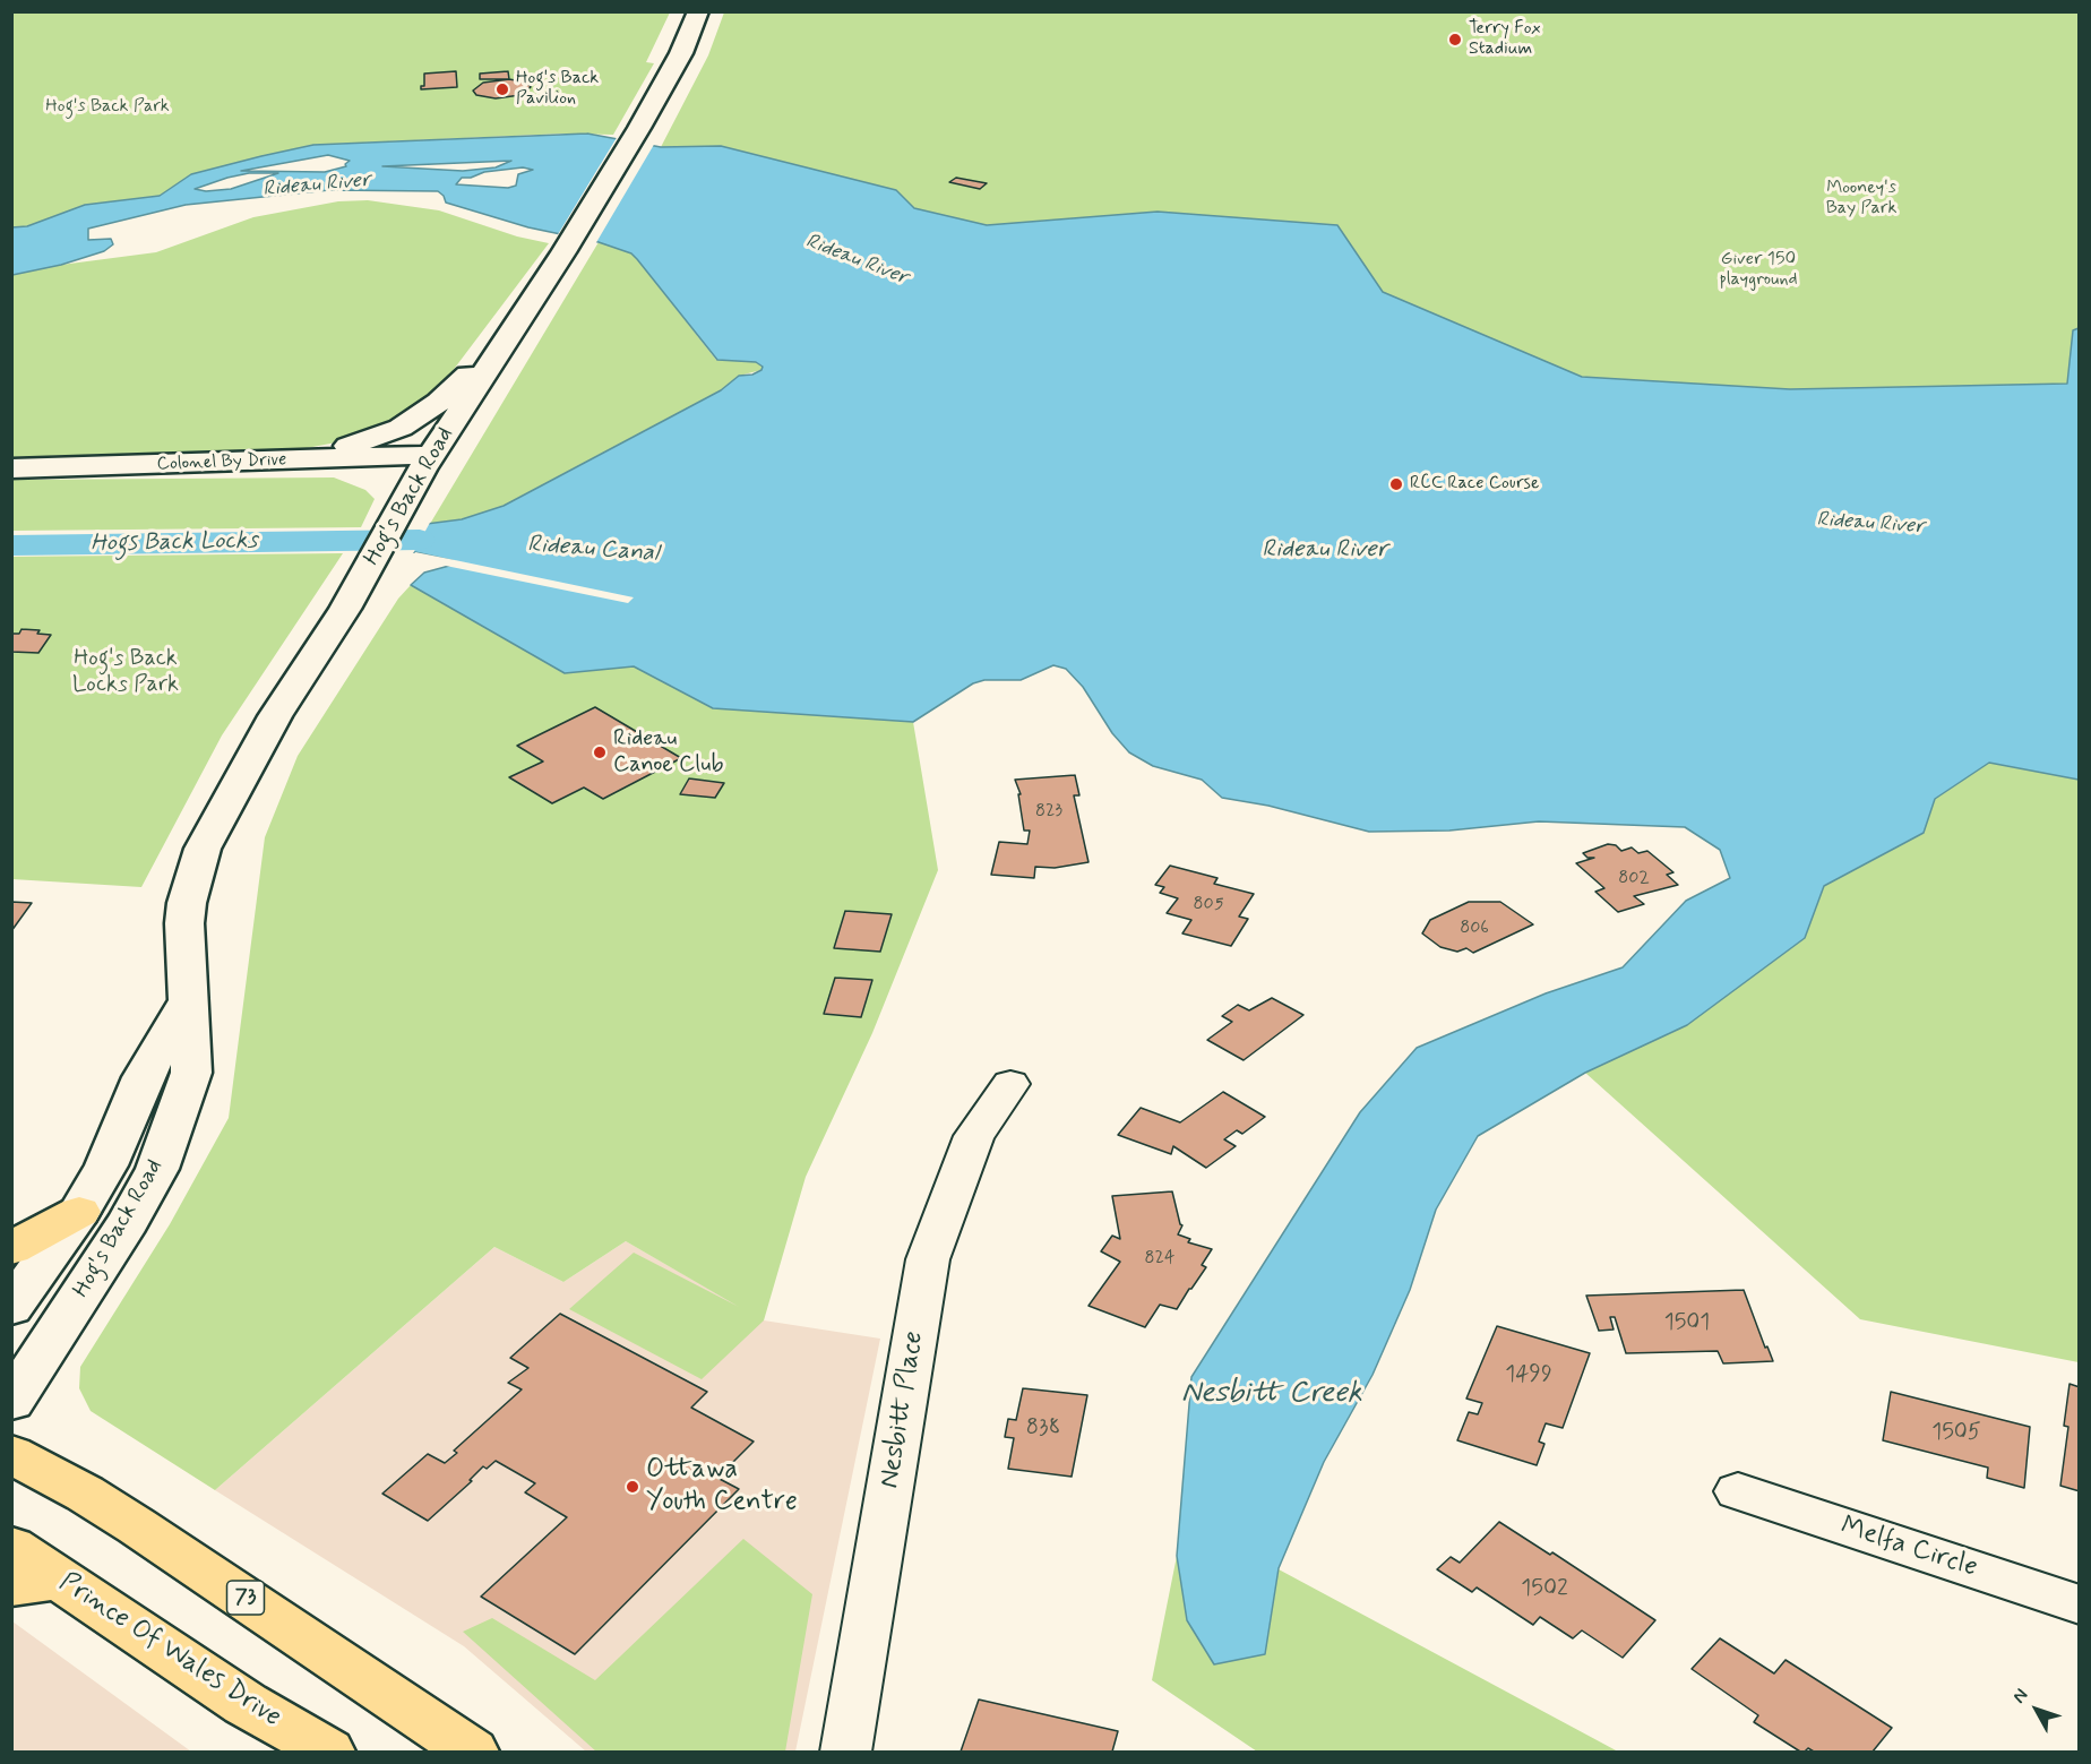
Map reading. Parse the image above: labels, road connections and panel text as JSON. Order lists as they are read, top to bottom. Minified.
{"streets":{"main road":["Colonel By Drive","Hog's Back Road","73","Prince Of Wales Drive"],"street":["Nesbitt Place","Melfa Circle"]},"crossings":[["Colonel By Drive","Hog's Back Road"]],"water":["Rideau River","Hogs Back Locks","Rideau Canal","Nesbitt Creek"],"parks":["Hog's Back Park","Mooney's Bay Park","Giver 150 playground","Hog's Back Locks Park"],"places":["Terry Fox Stadium","Hog's Back Pavilion","RCC Race Course","Rideau Canoe Club","Ottawa Youth Centre"],"house_numbers":["823","802","805","806","824","1501","1499","838","1505","1502"],"north":"top left"}
